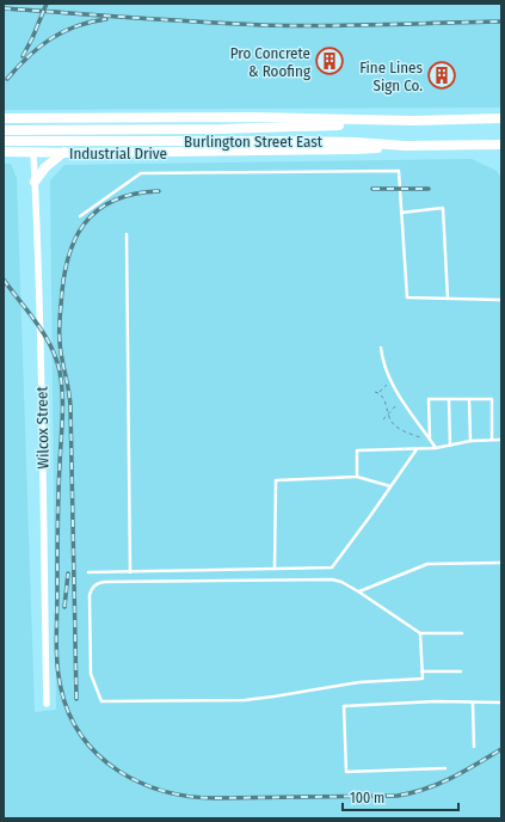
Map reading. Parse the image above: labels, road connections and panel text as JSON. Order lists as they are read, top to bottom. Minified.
{"streets":{"main road":["Burlington Street East","Industrial Drive"],"street":["Wilcox Street"]},"crossings":[["Burlington Street East","Industrial Drive"],["Industrial Drive","Wilcox Street"]],"places":{"building":["Pro Concrete & Roofing","Fine Lines Sign Co."]},"scale_bar":"100 m"}
